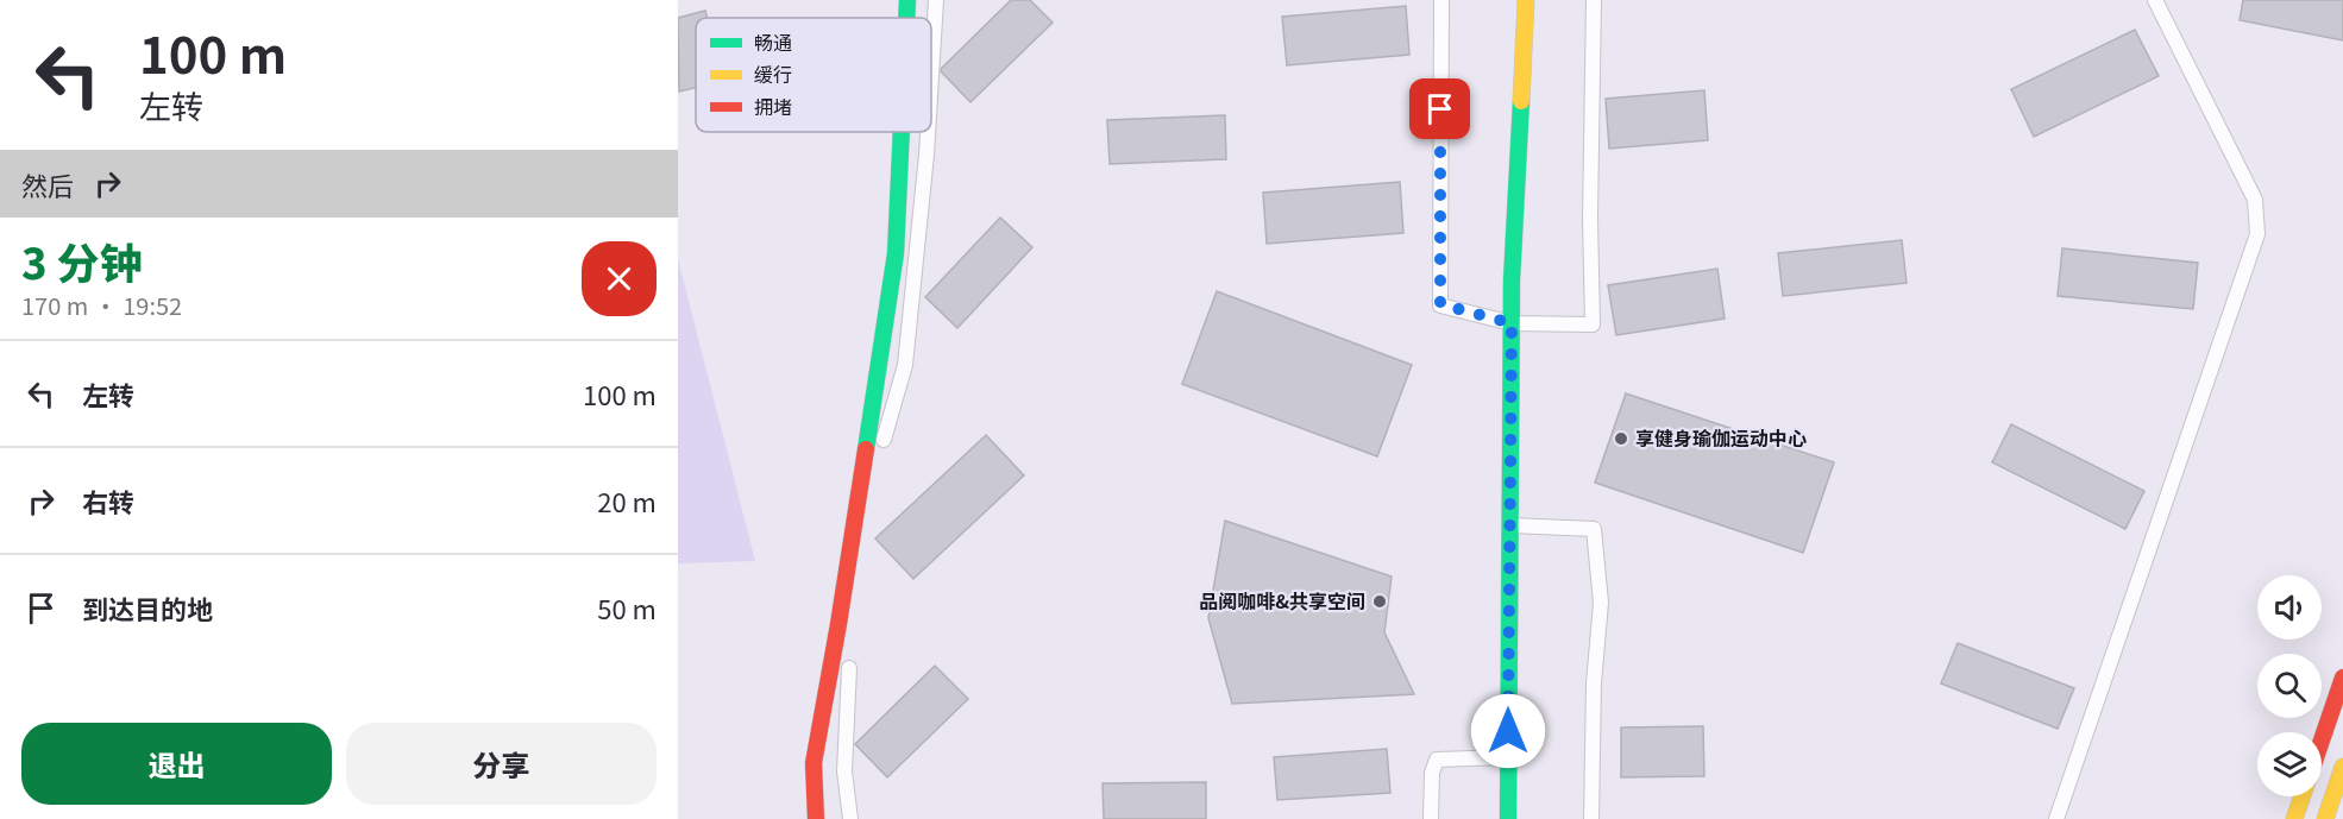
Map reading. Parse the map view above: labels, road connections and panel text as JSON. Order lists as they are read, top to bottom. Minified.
{"places":["享健身瑜伽运动中心","品阅咖啡&共享空间"],"legend":["畅通","缓行","拥堵"],"page":{"turn":["100 m","左转"],"then":"然后","heading":["3 分钟","170 m · 19:52"],"list":[{"name":"左转","value":"100 m"},{"name":"右转","value":"20 m"},{"name":"到达目的地","value":"50 m"}],"buttons":["退出","分享"]}}
